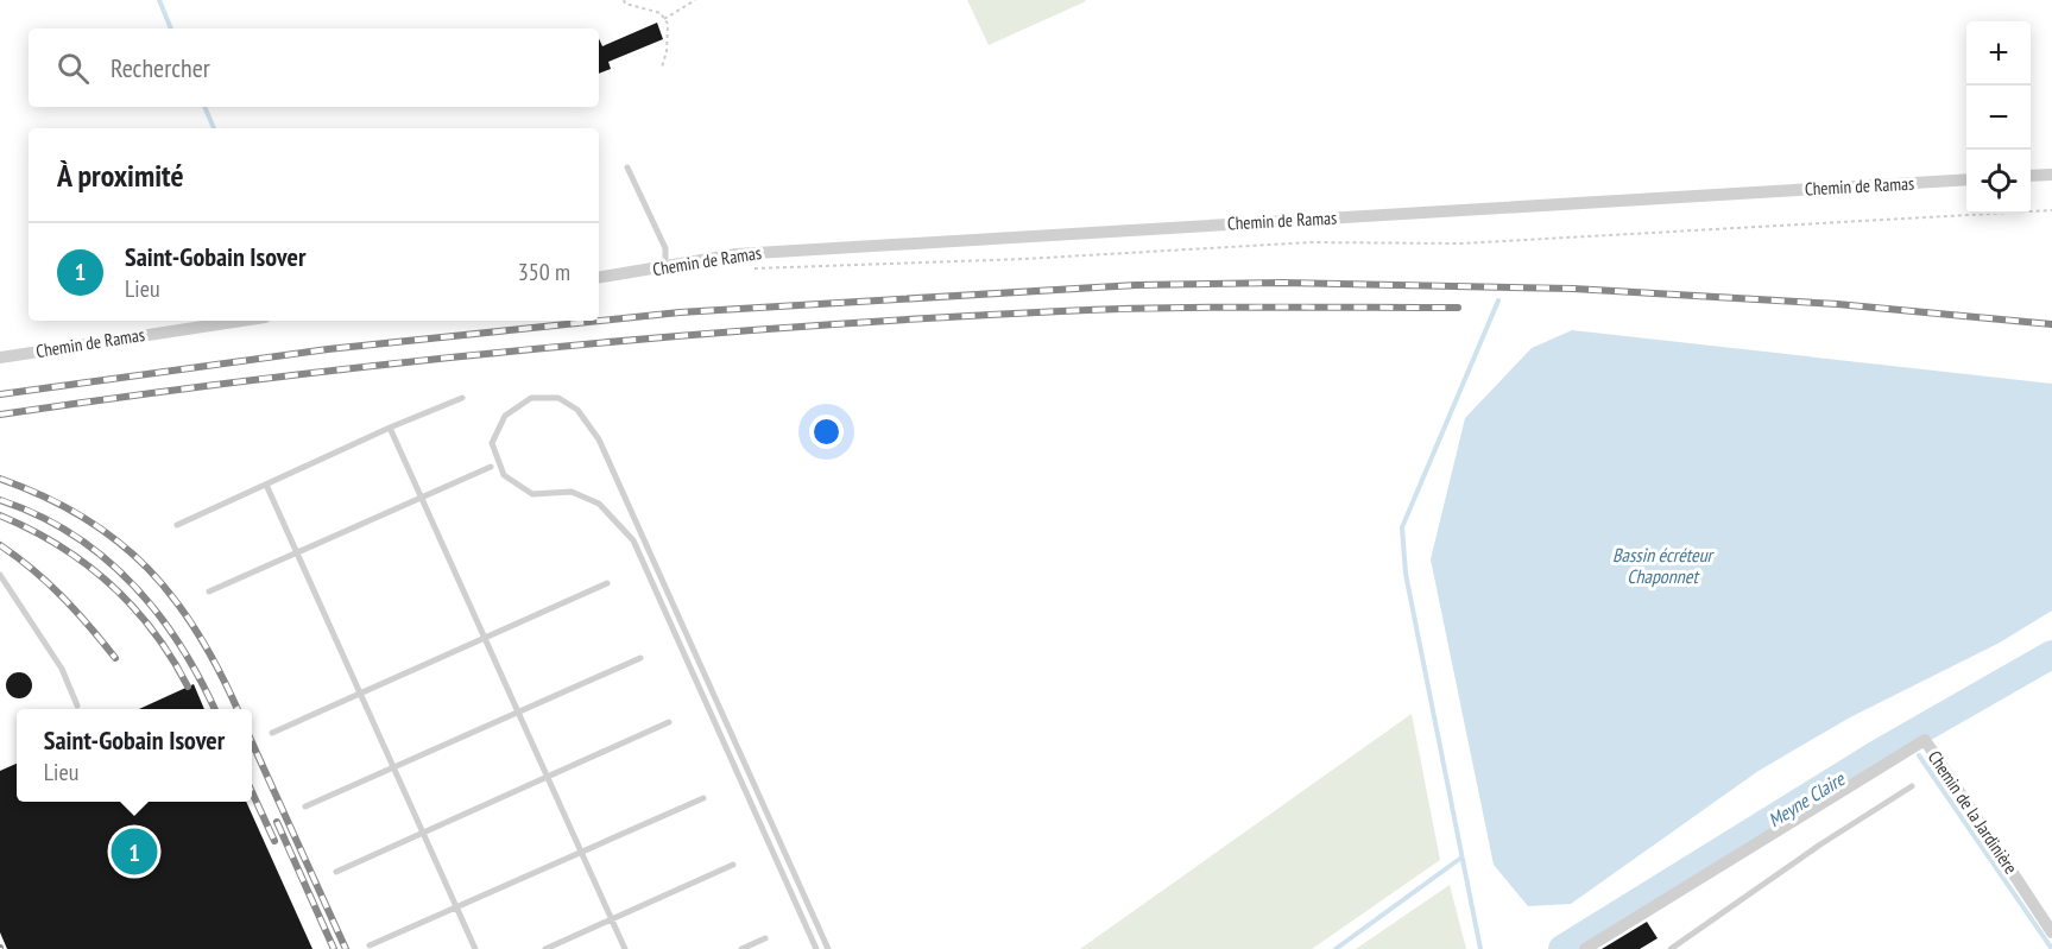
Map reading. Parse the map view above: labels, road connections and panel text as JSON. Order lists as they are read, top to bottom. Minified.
{"streets":{"street":["Chemin de Ramas","Chemin de la Jardinière"]},"water":["Bassin écréteur Chaponnet","Meyne Claire"],"page":{"map_buttons":["+","−"],"search":"Rechercher","heading":"À proximité","list":[{"mark":"1","name":"Saint-Gobain Isover","note":"Lieu","value":"350 m"}],"popup":["Saint-Gobain Isover","Lieu"],"pins":"1"}}
